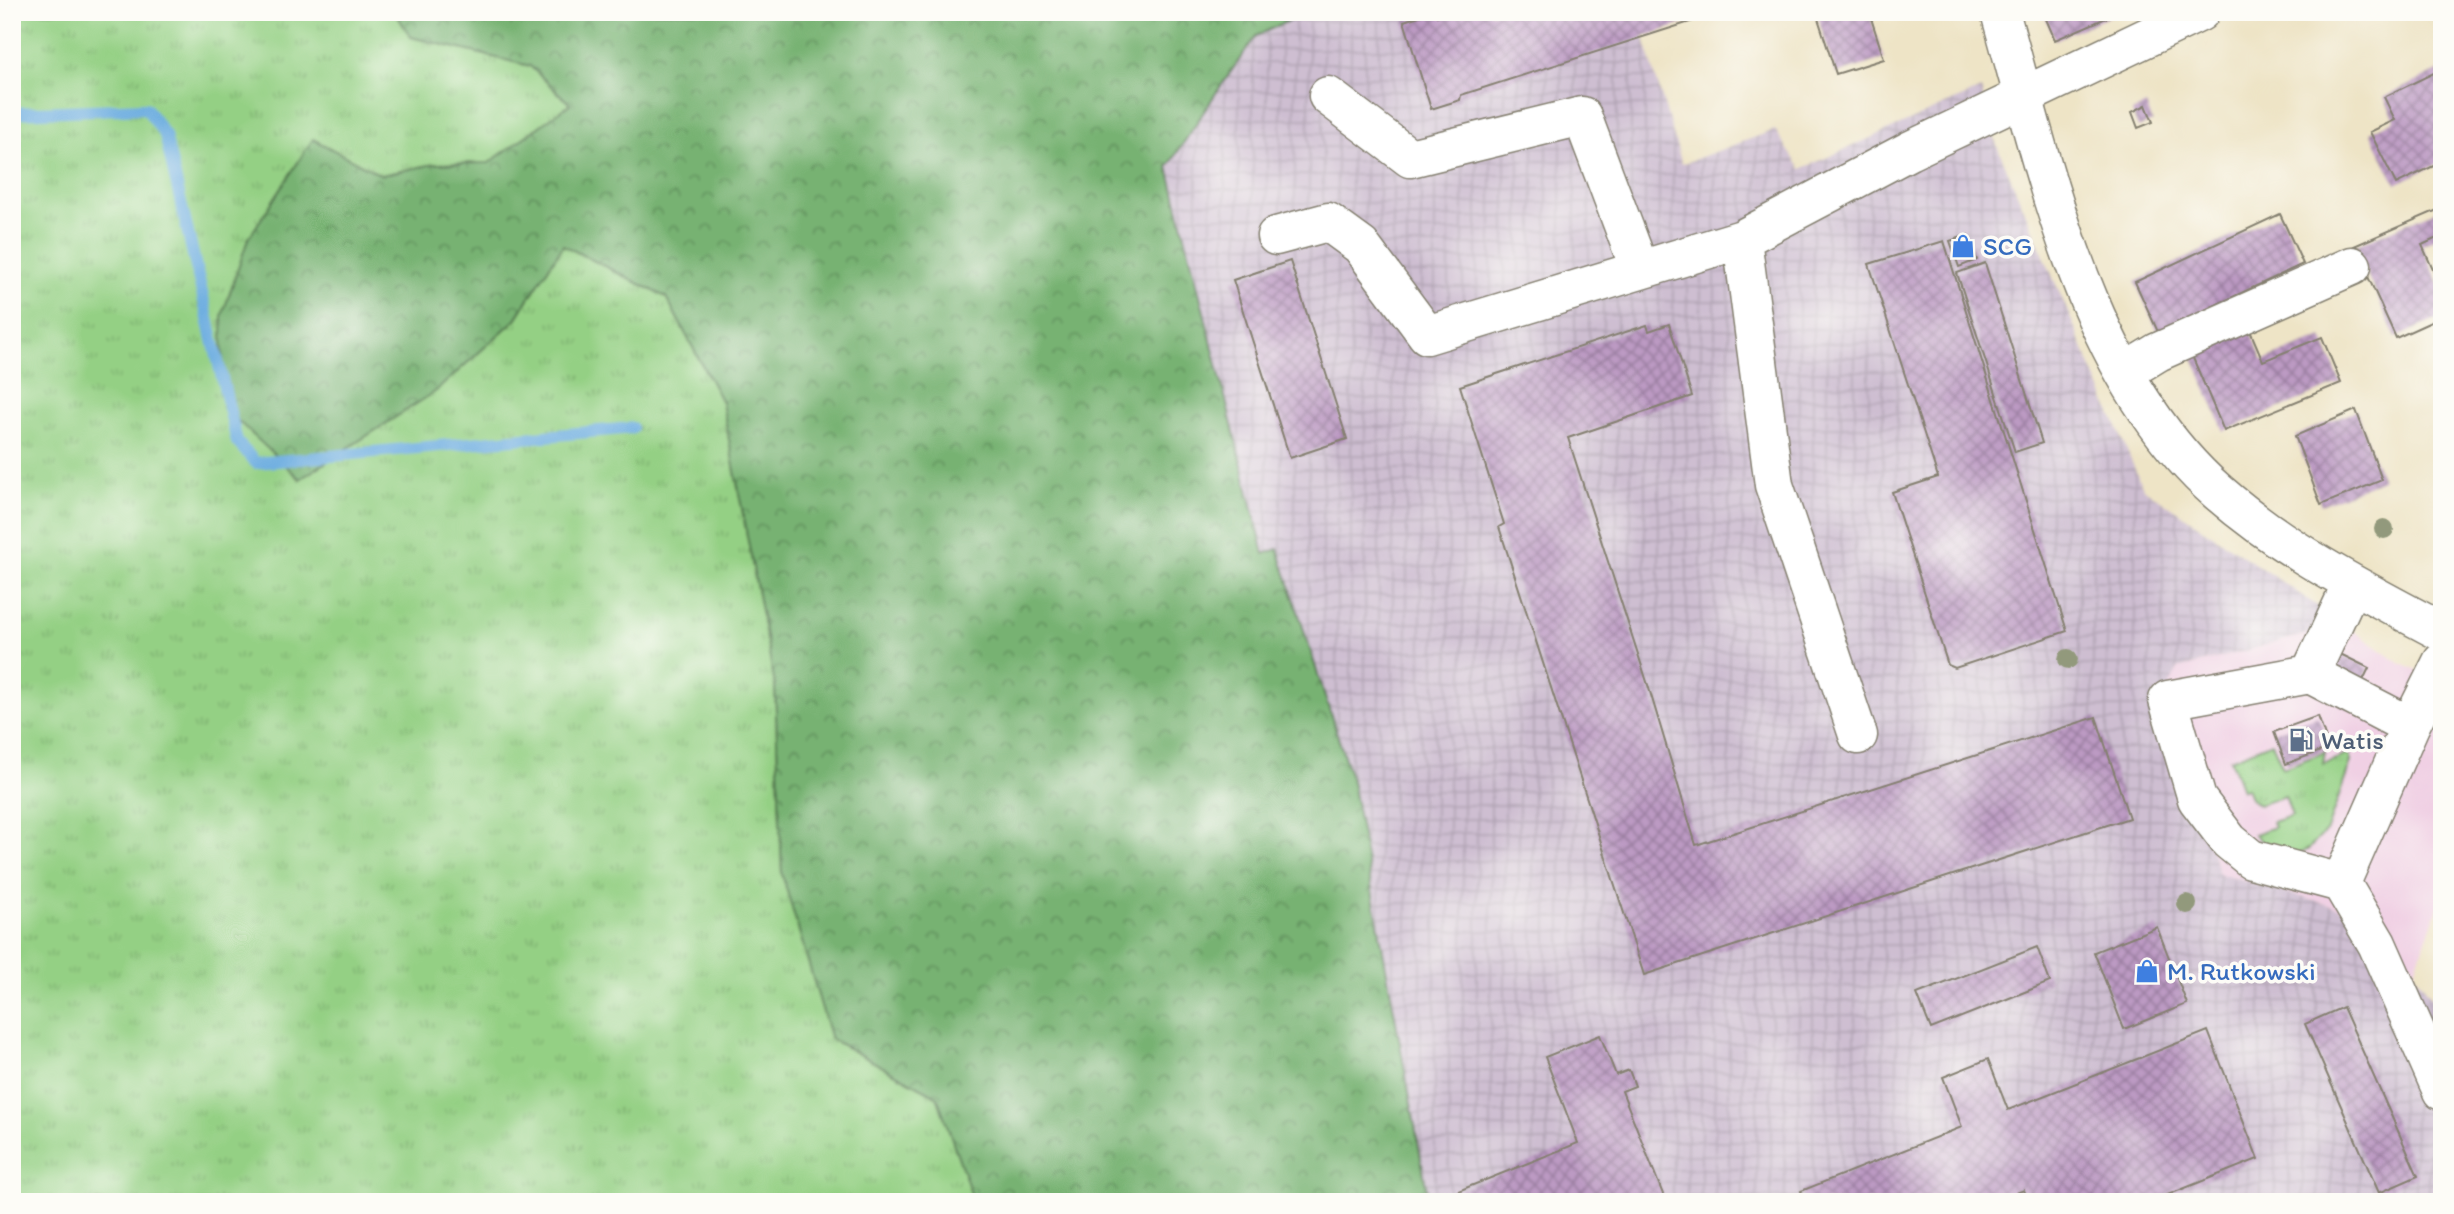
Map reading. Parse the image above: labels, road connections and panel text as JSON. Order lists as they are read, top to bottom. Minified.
{"places":{"shop":["SCG","M. Rutkowski"],"fuel station":["Watis"]}}
